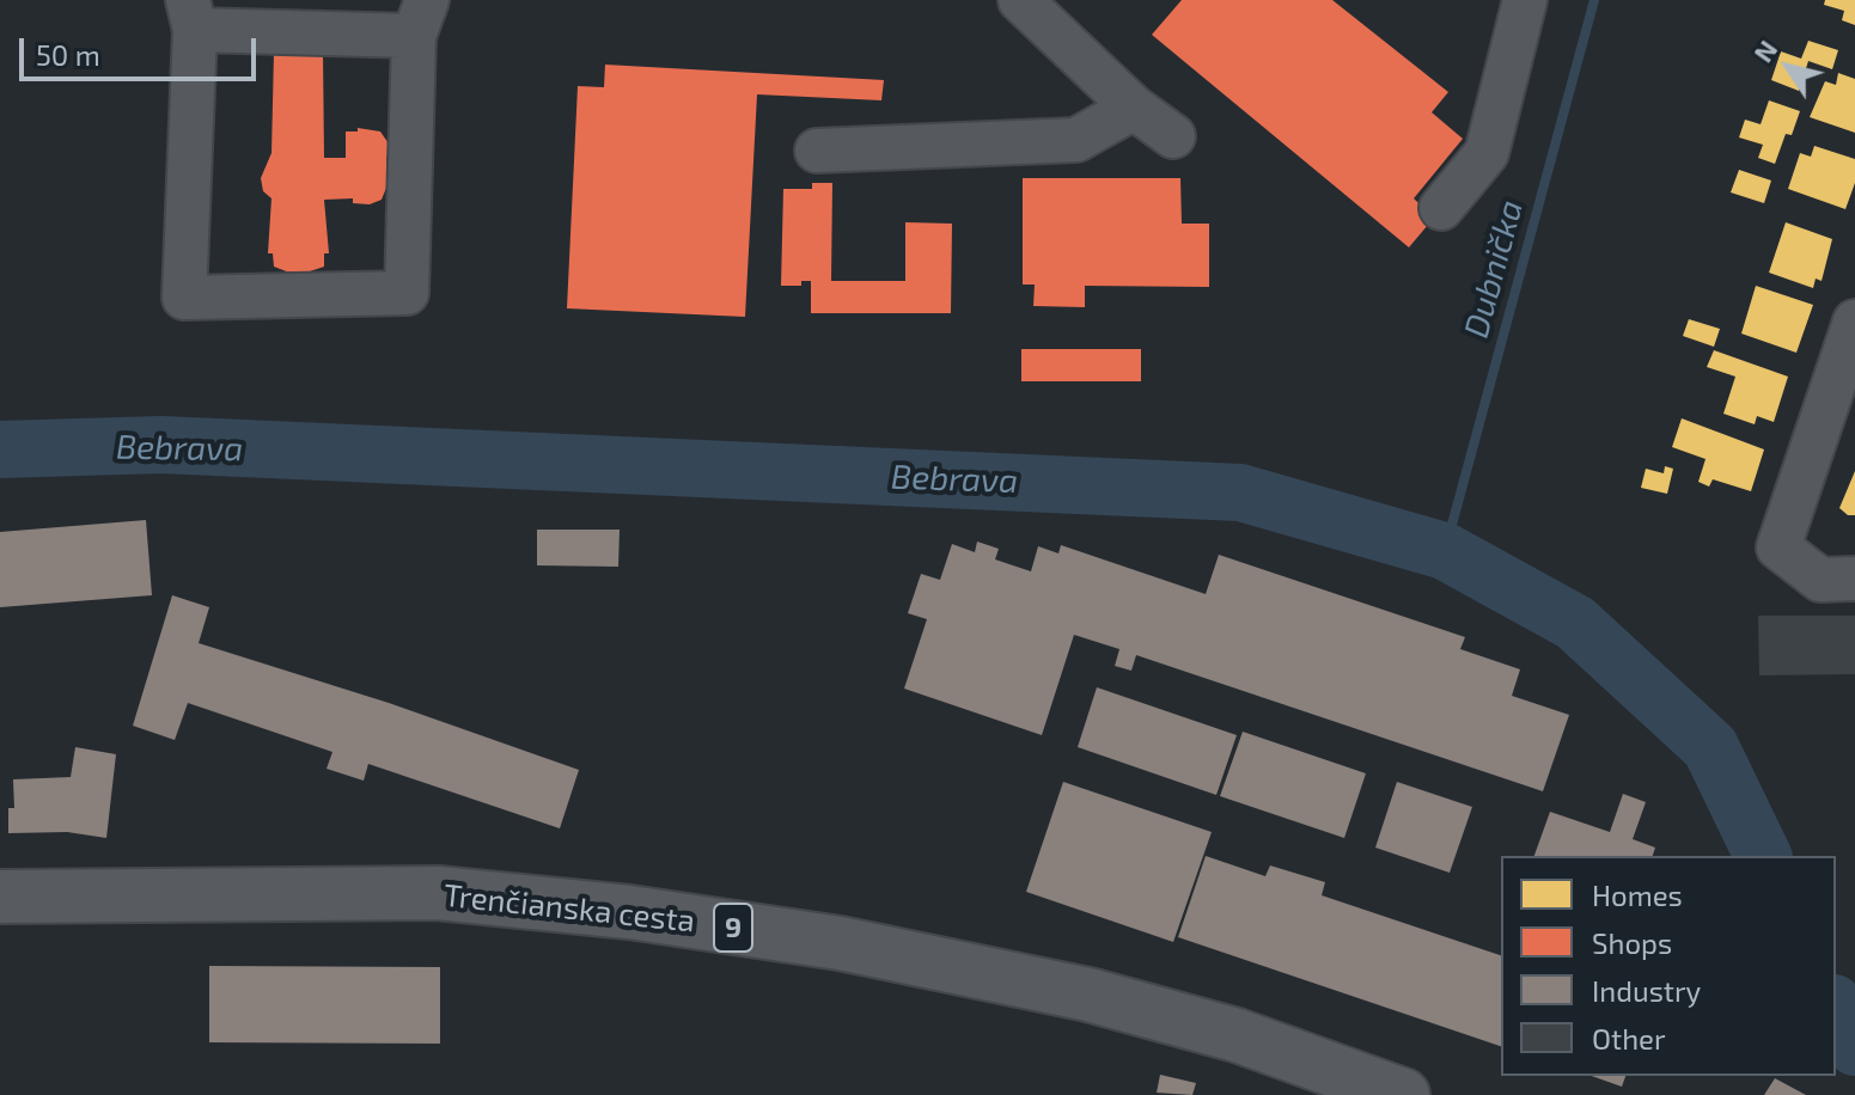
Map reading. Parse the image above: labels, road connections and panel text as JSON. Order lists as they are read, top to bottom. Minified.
{"streets":{"main road":["Trenčianska cesta","9"]},"water":["Dubnička","Bebrava"],"legend":["Homes","Shops","Industry","Other"],"scale_bar":"50 m","north":"top left"}
